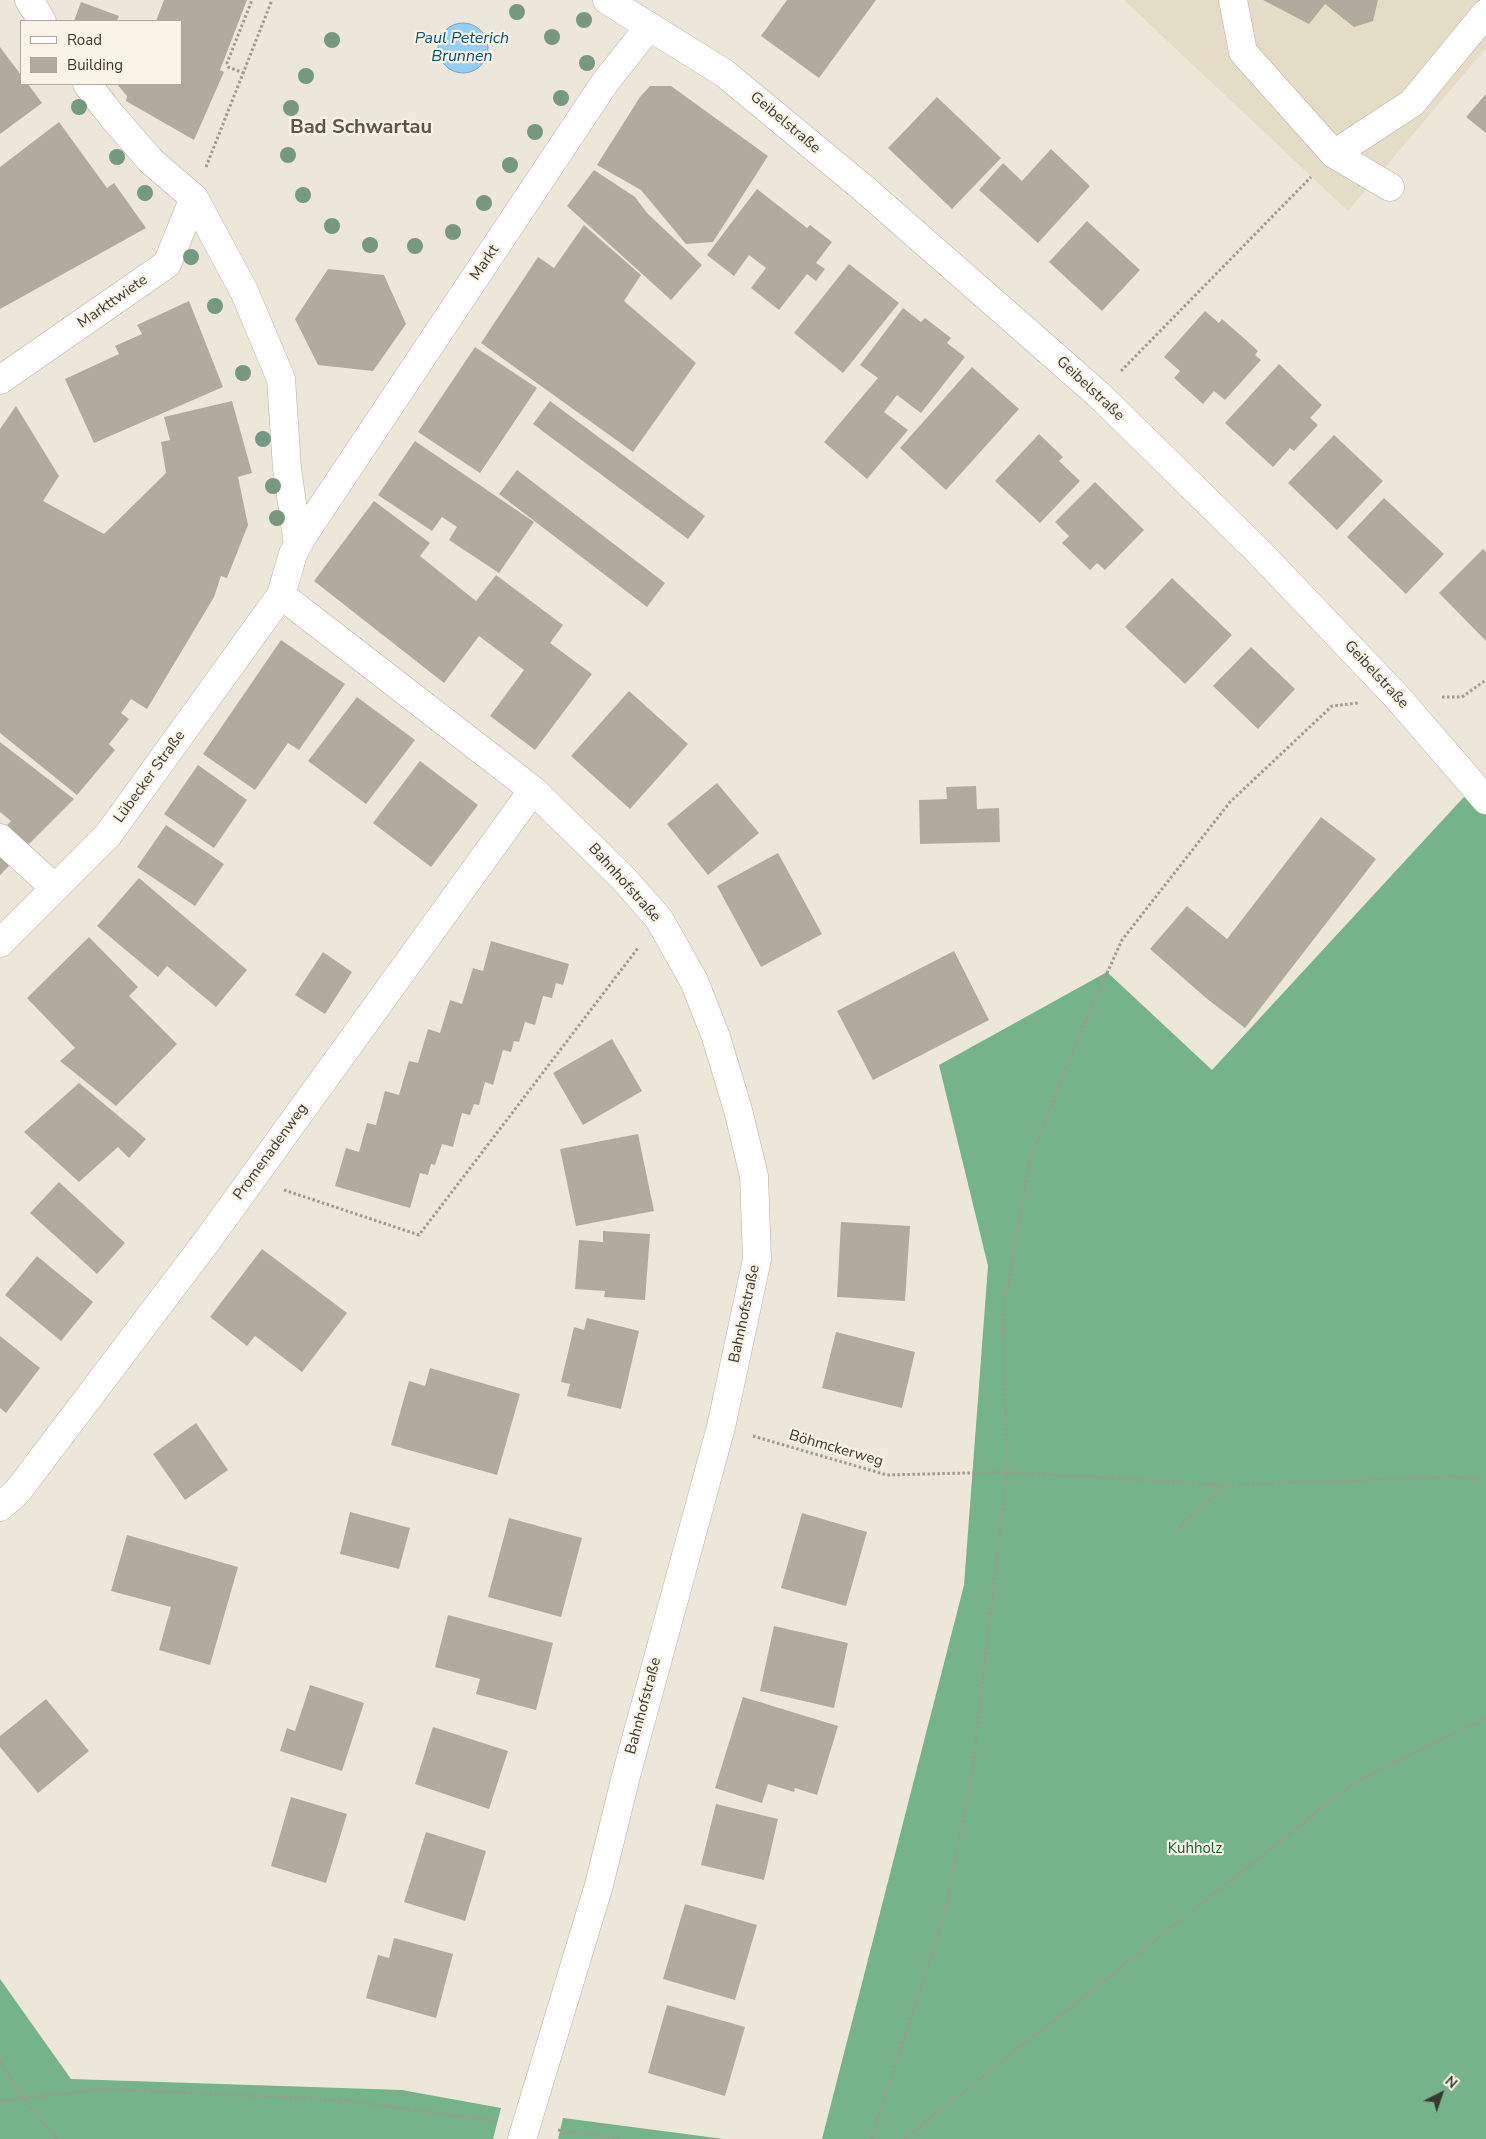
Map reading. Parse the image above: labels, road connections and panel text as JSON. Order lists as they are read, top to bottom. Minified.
{"streets":{"street":["Geibelstraße","Markt","Markttwiete","Lübecker Straße","Bahnhofstraße","Promenadenweg"],"path":["Böhmckerweg"]},"crossings":[["Geibelstraße","Markt"],["Markt","Markttwiete"],["Markt","Lübecker Straße"],["Markt","Bahnhofstraße"],["Lübecker Straße","Bahnhofstraße"],["Bahnhofstraße","Promenadenweg"],["Bahnhofstraße","Böhmckerweg"]],"districts":["Bad Schwartau"],"water":["Paul Peterich Brunnen"],"parks":["Kuhholz"],"legend":["Road","Building"],"north":"top right"}
